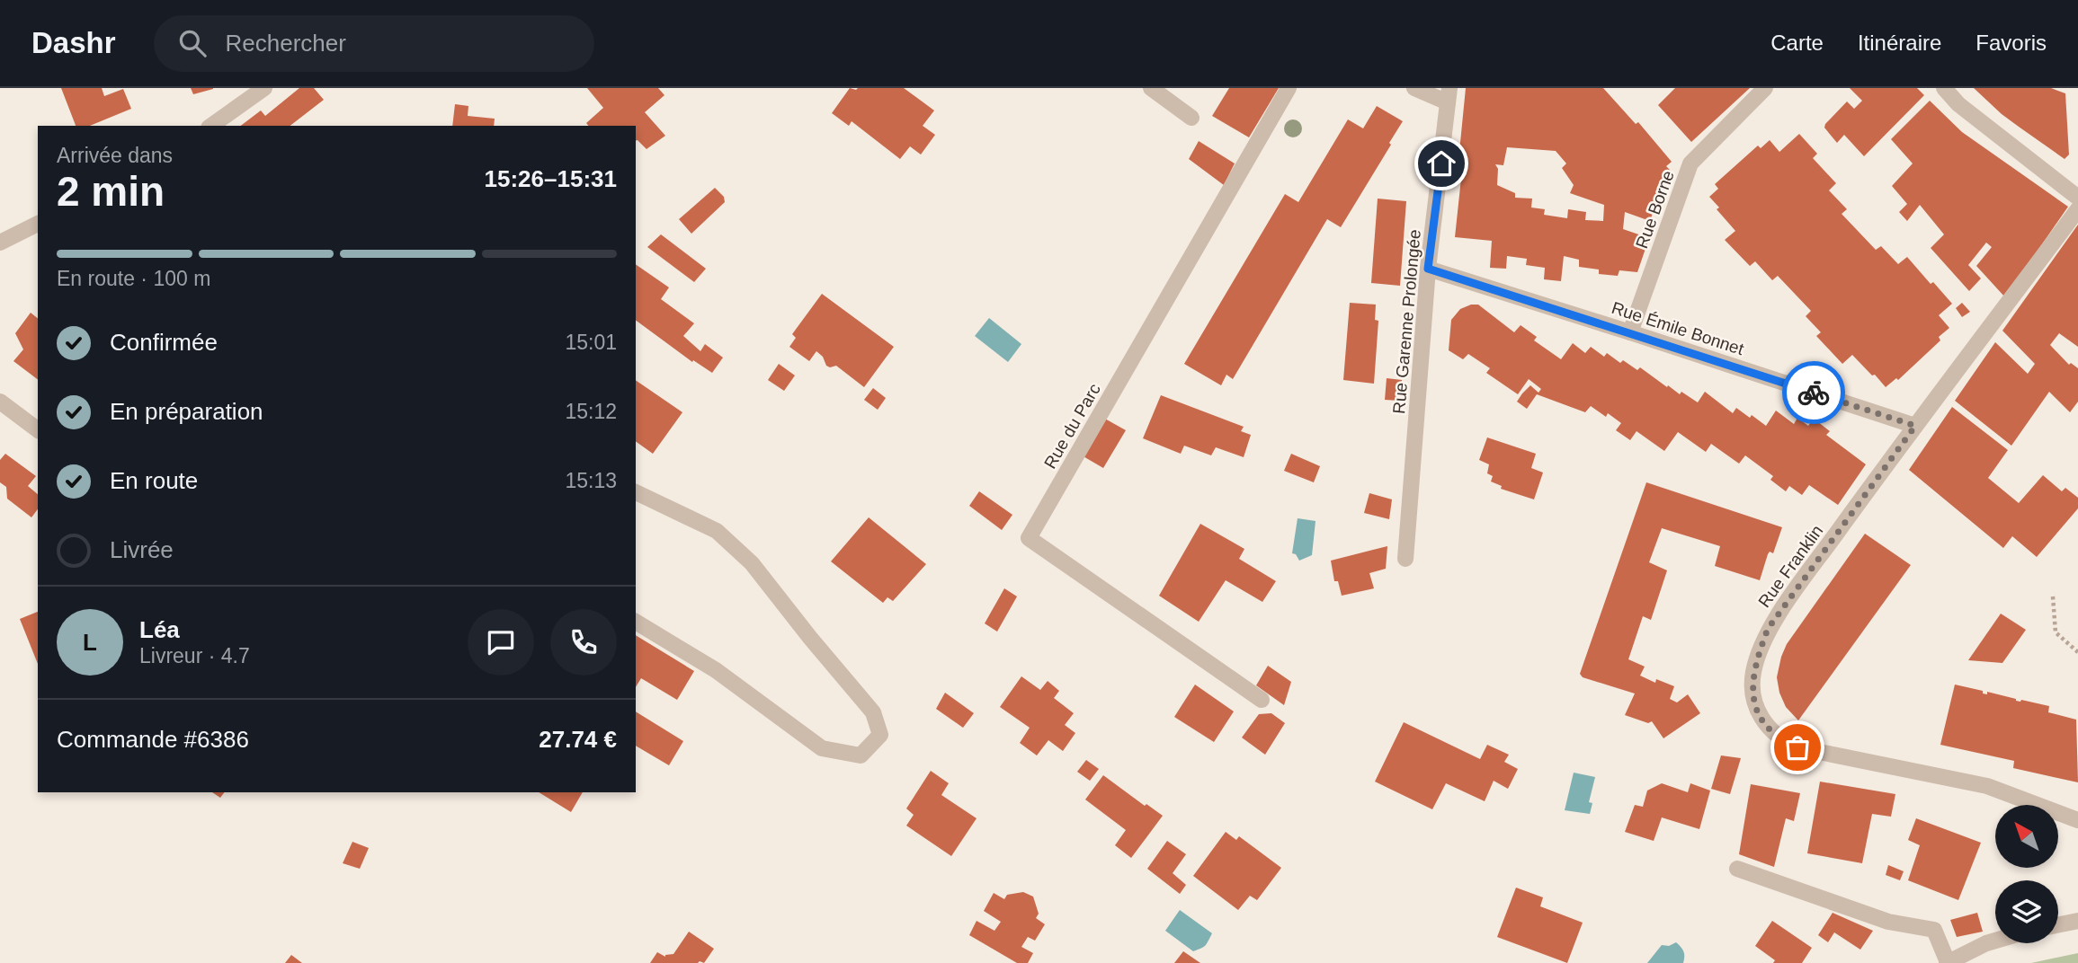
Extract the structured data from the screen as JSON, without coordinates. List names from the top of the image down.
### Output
{
  "streets": {
    "street": [
      "Rue Borne",
      "Rue Garenne Prolongée",
      "Rue Émile Bonnet",
      "Rue du Parc",
      "Rue Franklin"
    ]
  },
  "crossings": [
    ["Rue Borne", "Rue Émile Bonnet"],
    ["Rue Garenne Prolongée", "Rue Émile Bonnet"],
    ["Rue Émile Bonnet", "Rue Franklin"]
  ],
  "north": "top left",
  "page": {
    "header": "Dashr",
    "search": "Rechercher",
    "nav": ["Carte", "Itinéraire", "Favoris"],
    "heading": ["2 min", "Arrivée dans", "15:26–15:31"],
    "panel": [
      "Léa",
      "Livreur · 4.7",
      "Commande #6386",
      "27.74 €"
    ],
    "bar": "En route · 100 m",
    "list": [
      ["Confirmée", "15:01"],
      ["En préparation", "15:12"],
      ["En route", "15:13"],
      "Livrée"
    ],
    "round": "L"
  }
}
